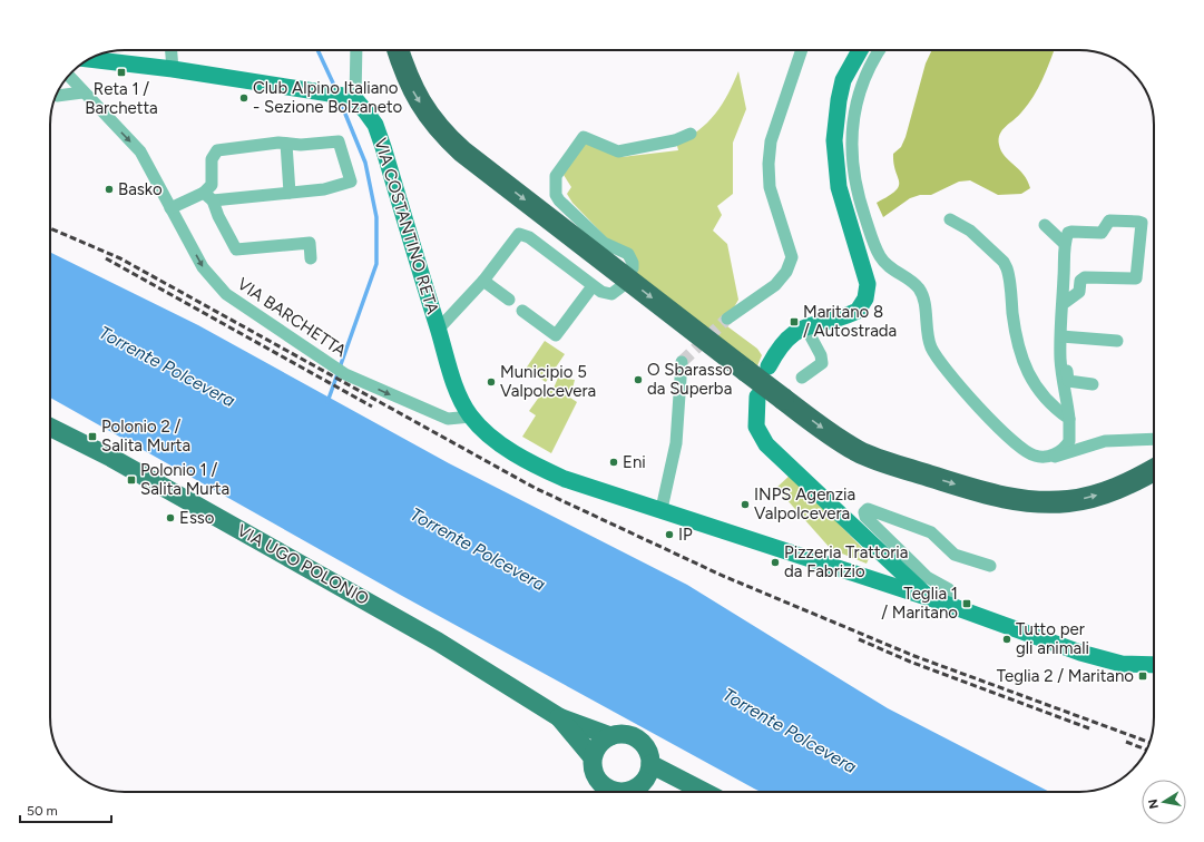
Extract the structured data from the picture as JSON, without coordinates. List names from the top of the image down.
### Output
{
  "streets": {
    "main road": ["VIA COSTANTINO RETA", "VIA UGO POLONIO"],
    "street": ["VIA BARCHETTA"]
  },
  "crossings": [
    ["VIA COSTANTINO RETA", "VIA BARCHETTA"]
  ],
  "one_way": ["VIA BARCHETTA"],
  "water": ["Torrente Polcevera"],
  "places": {
    "transit": [
      "Reta 1 / Barchetta",
      "Maritano 8 / Autostrada",
      "Polonio 2 / Salita Murta",
      "Polonio 1 / Salita Murta",
      "Teglia 1 / Maritano",
      "Teglia 2 / Maritano"
    ],
    "other": [
      "Club Alpino Italiano - Sezione Bolzaneto",
      "Basko",
      "O Sbarasso da Superba",
      "Municipio 5 Valpolcevera",
      "Eni",
      "INPS Agenzia Valpolcevera",
      "Esso",
      "IP",
      "Pizzeria Trattoria da Fabrizio",
      "Tutto per gli animali"
    ]
  },
  "scale_bar": "50 m",
  "north": "left"
}
